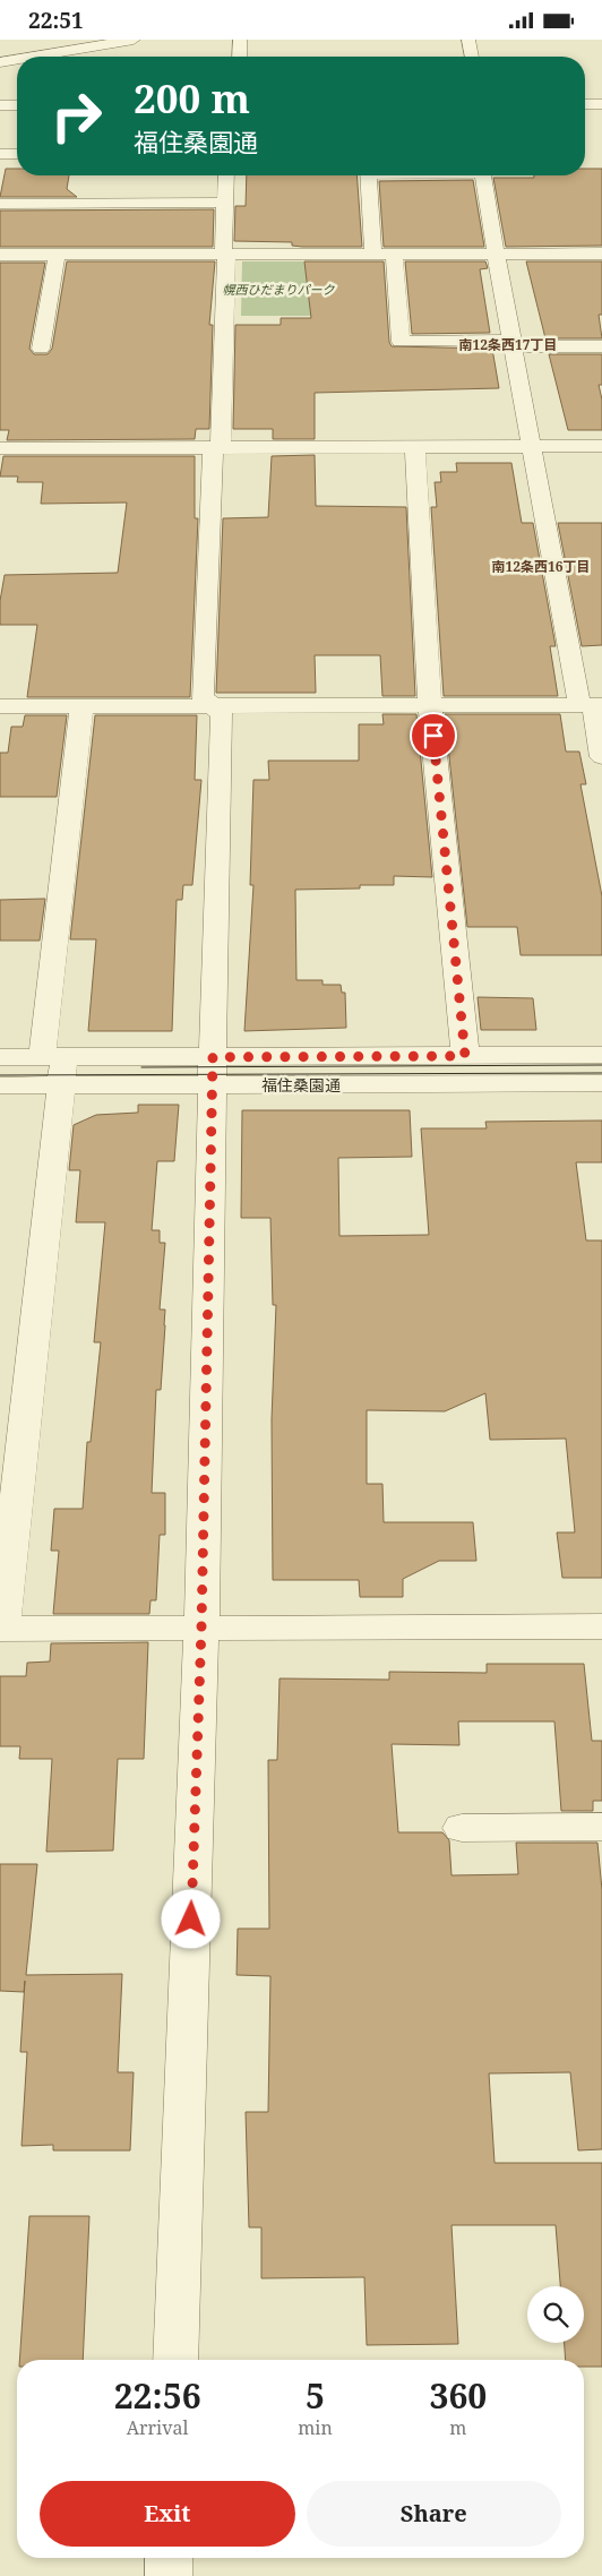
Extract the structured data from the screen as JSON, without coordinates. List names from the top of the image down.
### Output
{
  "streets": {
    "street": ["福住桑園通"]
  },
  "districts": ["南12条西17丁目", "南12条西16丁目"],
  "parks": ["幌西ひだまりパーク"],
  "page": {
    "status": "22:51",
    "turn": ["200 m", "福住桑園通"],
    "eta": [
      "22:56",
      "Arrival",
      "5",
      "min",
      "360",
      "m"
    ],
    "buttons": ["Exit", "Share"]
  }
}
